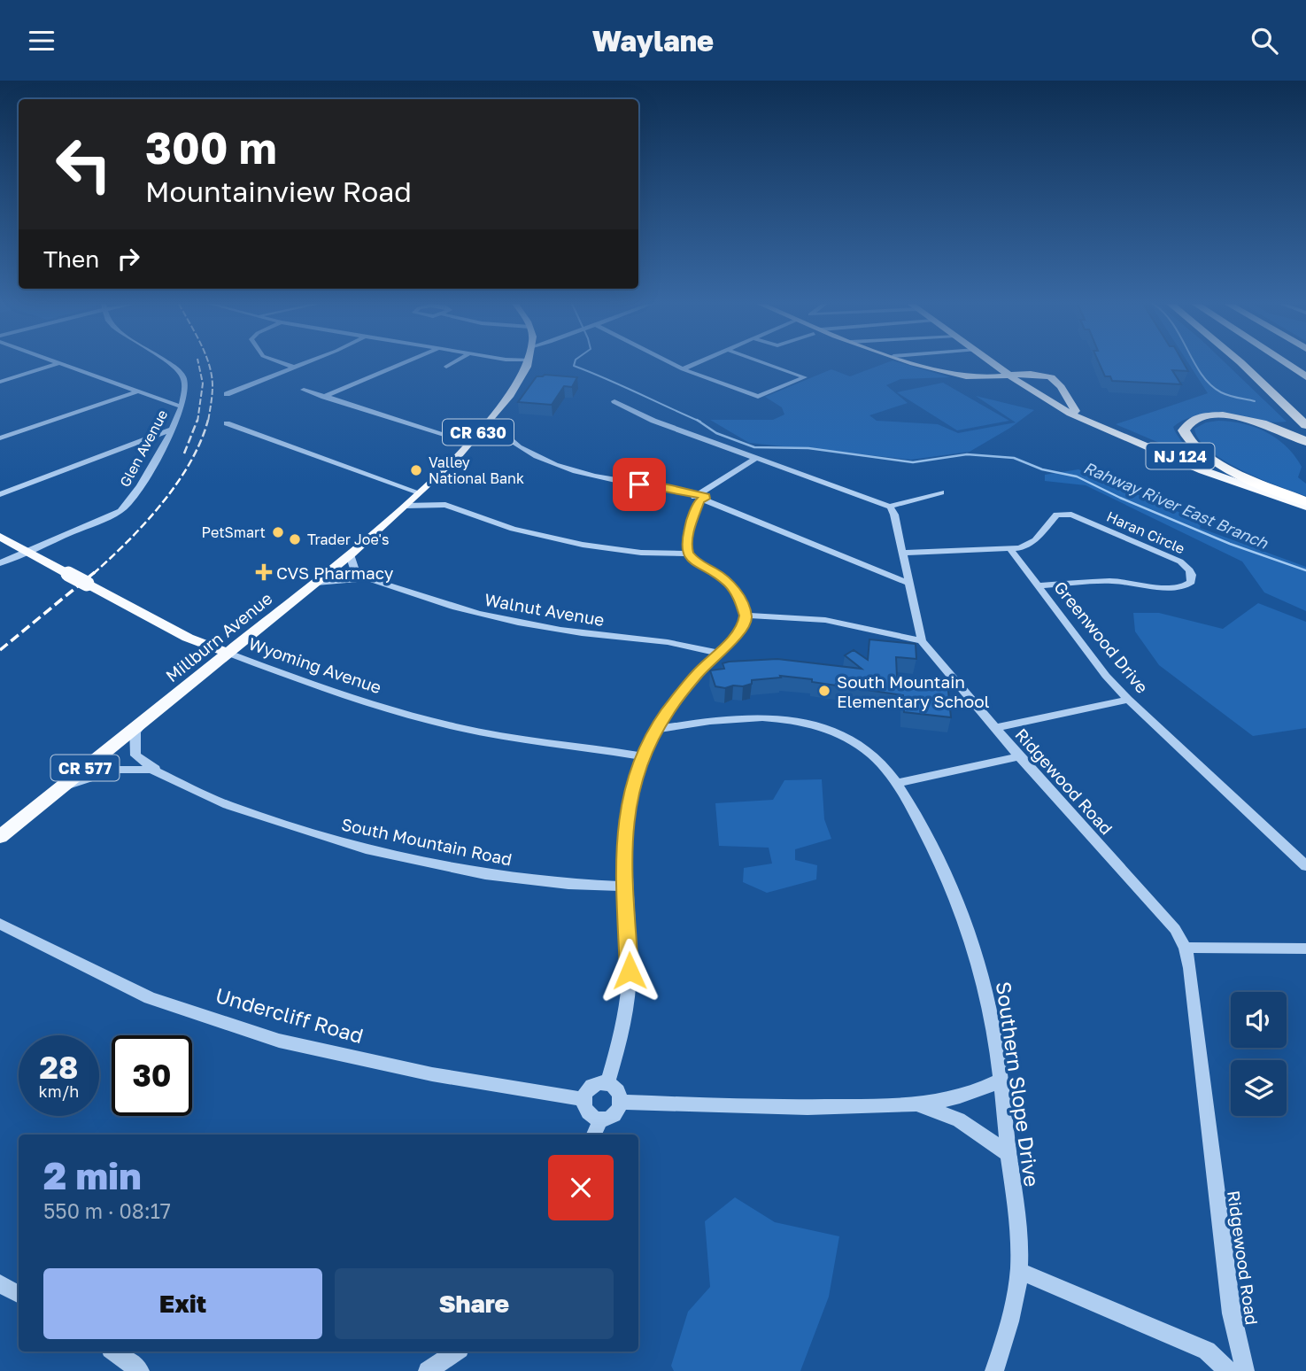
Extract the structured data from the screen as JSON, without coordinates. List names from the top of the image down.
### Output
{
  "streets": {
    "main road": [
      "CR 630",
      "NJ 124",
      "Millburn Avenue",
      "Wyoming Avenue",
      "CR 577"
    ],
    "street": [
      "Glen Avenue",
      "Haran Circle",
      "Walnut Avenue",
      "Greenwood Drive",
      "Ridgewood Road",
      "South Mountain Road",
      "Undercliff Road",
      "Southern Slope Drive"
    ]
  },
  "crossings": [
    ["Glen Avenue", "Wyoming Avenue"],
    ["Haran Circle", "Greenwood Drive"],
    ["Walnut Avenue", "Millburn Avenue"],
    ["Millburn Avenue", "Wyoming Avenue"],
    ["Millburn Avenue", "South Mountain Road"]
  ],
  "water": ["Rahway River East Branch"],
  "places": {
    "other": [
      "Valley National Bank",
      "PetSmart",
      "Trader Joe's",
      "South Mountain Elementary School"
    ],
    "health": ["CVS Pharmacy"]
  },
  "page": {
    "header": "Waylane",
    "turn": ["300 m", "Mountainview Road"],
    "then": "Then",
    "speed": "28 km/h",
    "limit": "30",
    "heading": ["2 min", "550 m · 08:17"],
    "buttons": ["Exit", "Share"]
  }
}
